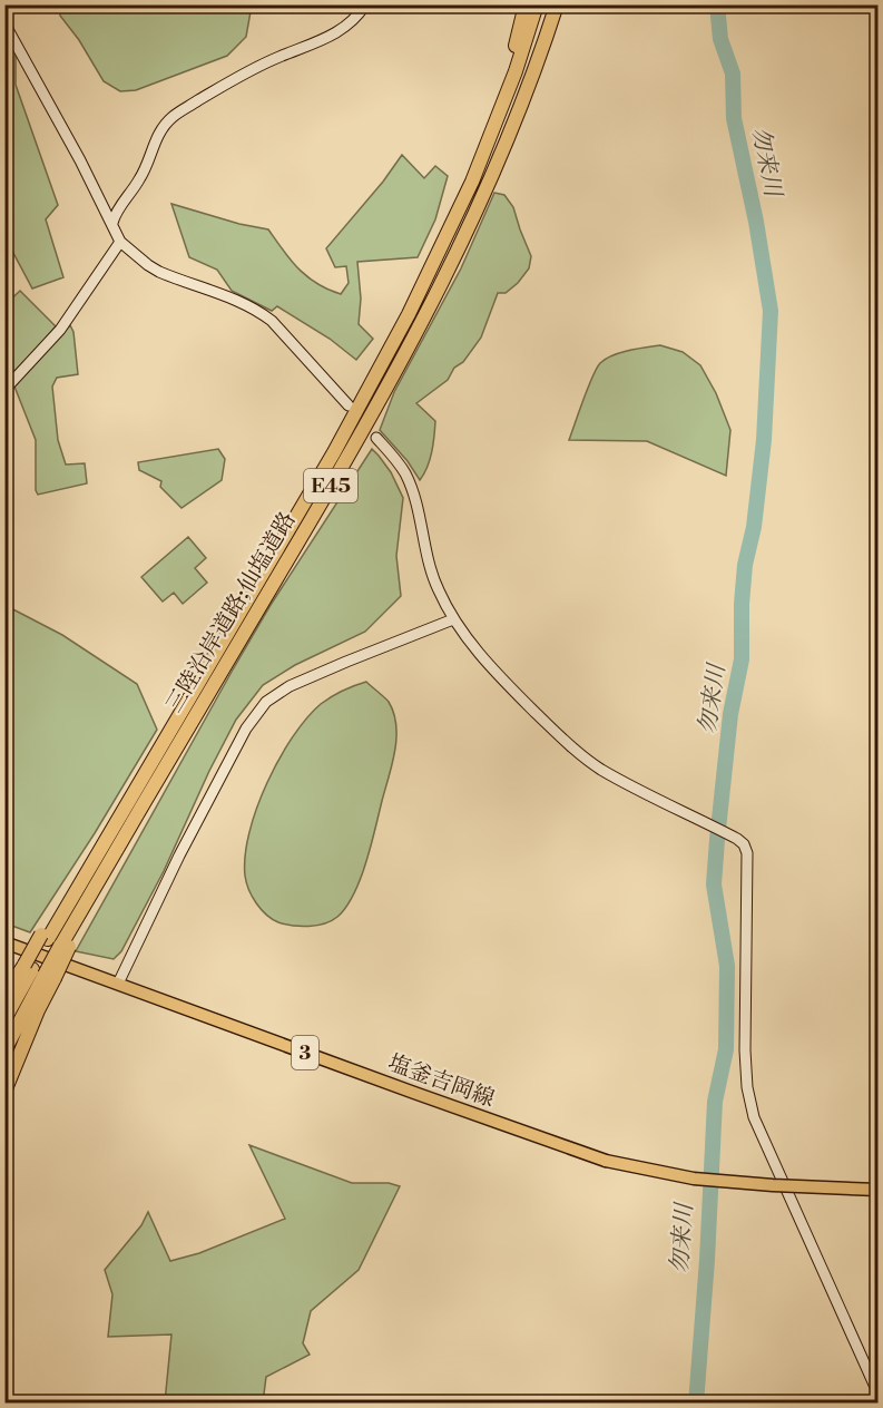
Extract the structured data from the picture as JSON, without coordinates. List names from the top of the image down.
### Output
{
  "streets": {
    "highway": ["E45", "三陸沿岸道路;仙塩道路"],
    "main road": ["3", "塩釜吉岡線"]
  },
  "water": ["勿来川"]
}
